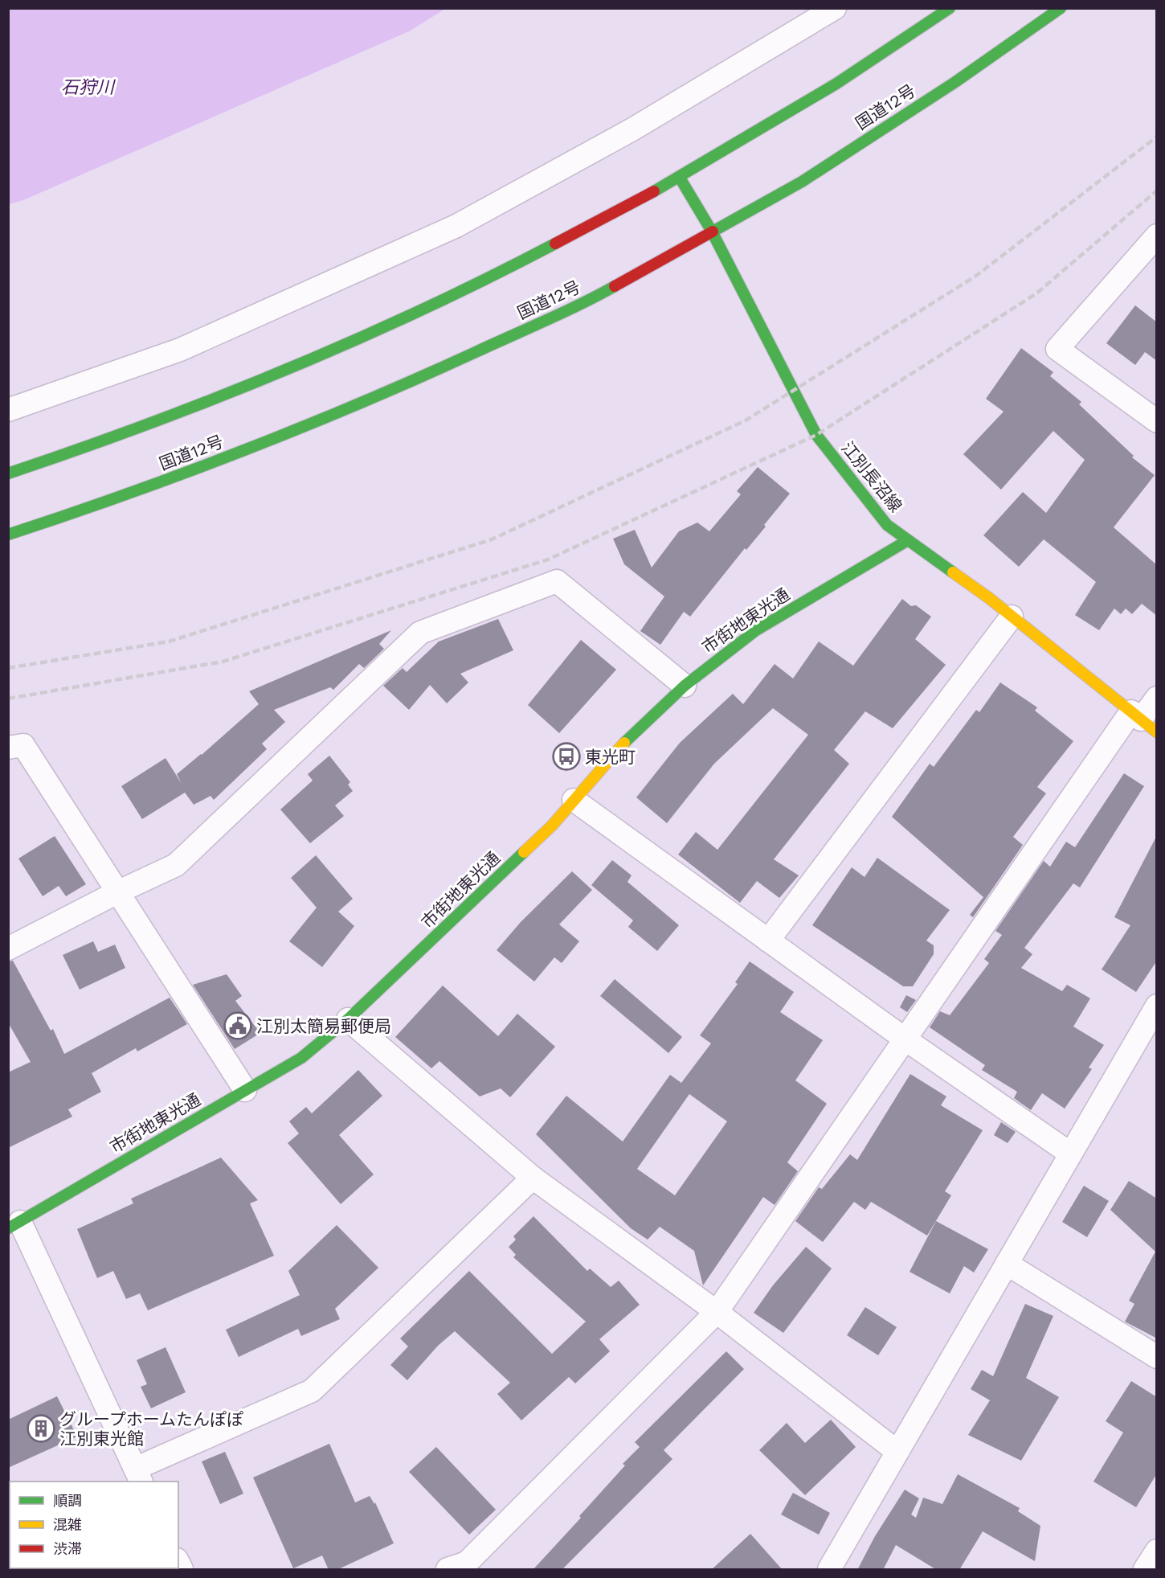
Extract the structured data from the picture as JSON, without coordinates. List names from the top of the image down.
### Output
{
  "streets": {
    "main road": ["国道12号", "江別長沼線", "市街地東光通"]
  },
  "crossings": [
    ["国道12号", "江別長沼線"],
    ["江別長沼線", "市街地東光通"]
  ],
  "water": ["石狩川"],
  "places": {
    "bus stop": ["東光町"],
    "public building": ["江別太簡易郵便局"],
    "building": ["グループホームたんぽぽ 江別東光館"]
  },
  "legend": ["順調", "混雑", "渋滞"]
}
